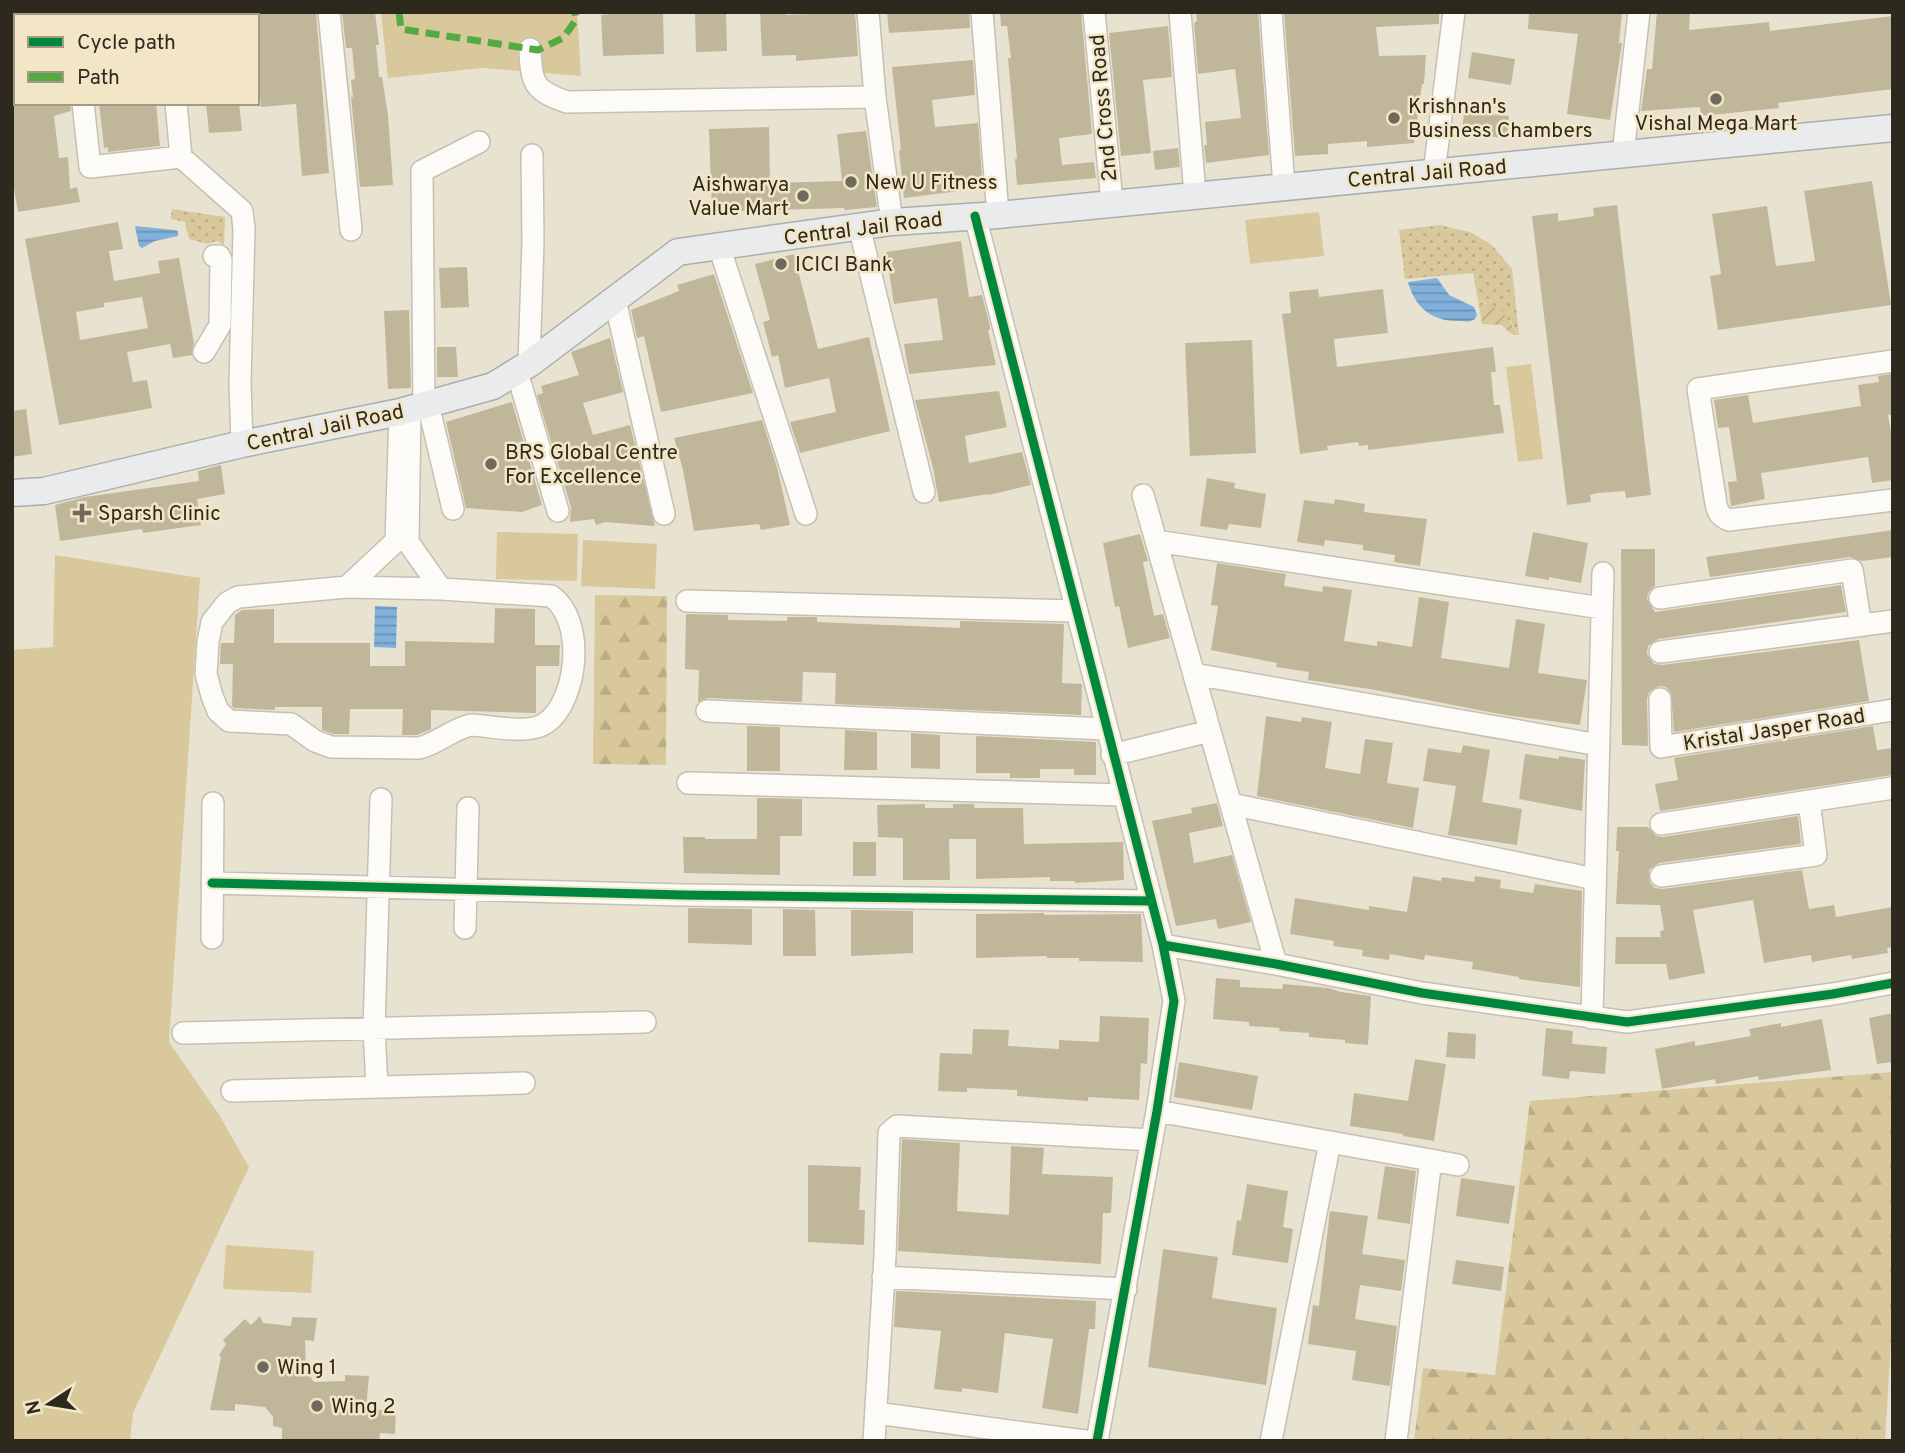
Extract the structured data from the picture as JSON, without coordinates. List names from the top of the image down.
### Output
{
  "streets": {
    "main road": ["Central Jail Road"],
    "street": ["2nd Cross Road", "Kristal Jasper Road"]
  },
  "crossings": [
    ["2nd Cross Road", "Central Jail Road"]
  ],
  "places": {
    "other": [
      "Vishal Mega Mart",
      "Krishnan's Business Chambers",
      "New U Fitness",
      "Aishwarya Value Mart",
      "ICICI Bank",
      "BRS Global Centre For Excellence",
      "Wing 1",
      "Wing 2"
    ],
    "health": ["Sparsh Clinic"]
  },
  "legend": ["Cycle path", "Path"],
  "north": "left"
}
